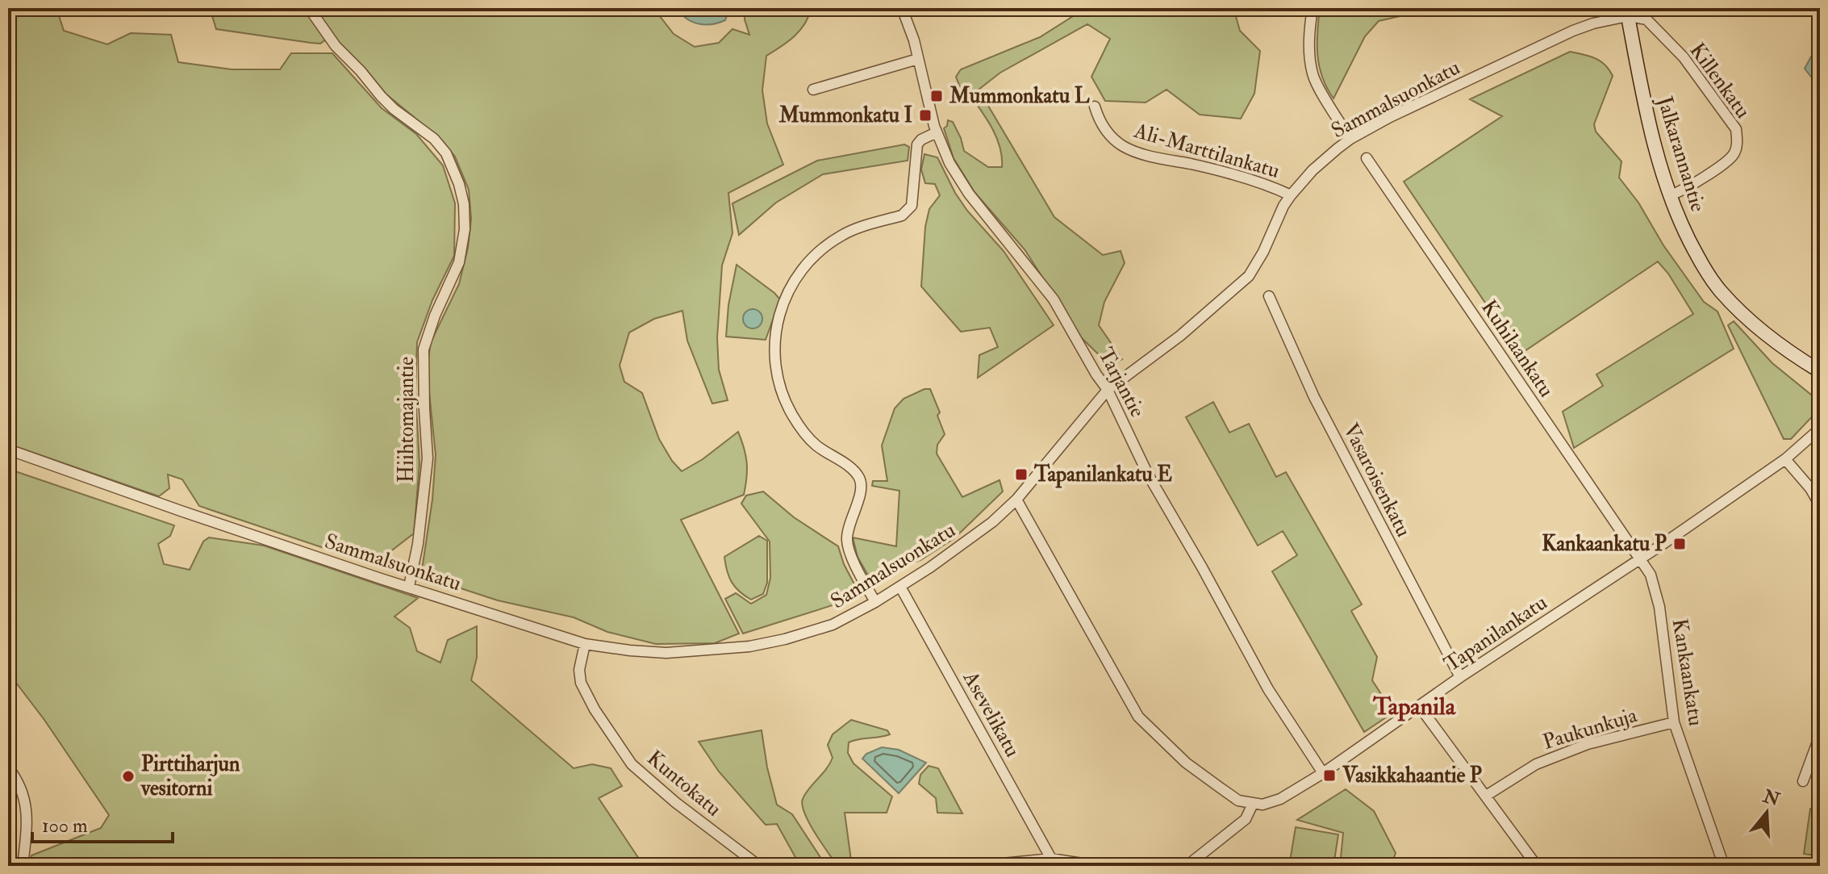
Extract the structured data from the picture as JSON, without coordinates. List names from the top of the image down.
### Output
{
  "streets": {
    "main road": ["Jalkarannantie"],
    "street": [
      "Killenkatu",
      "Sammalsuonkatu",
      "Ali-Marttilankatu",
      "Kuhilaankatu",
      "Tarjantie",
      "Hiihtomajantie",
      "Vasaroisenkatu",
      "Tapanilankatu",
      "Kankaankatu",
      "Asevelikatu",
      "Paukunkuja",
      "Kuntokatu"
    ]
  },
  "crossings": [
    ["Killenkatu", "Sammalsuonkatu"],
    ["Killenkatu", "Jalkarannantie"],
    ["Sammalsuonkatu", "Ali-Marttilankatu"],
    ["Sammalsuonkatu", "Jalkarannantie"],
    ["Sammalsuonkatu", "Tarjantie"],
    ["Sammalsuonkatu", "Hiihtomajantie"],
    ["Sammalsuonkatu", "Asevelikatu"],
    ["Sammalsuonkatu", "Kuntokatu"],
    ["Kuhilaankatu", "Tapanilankatu"],
    ["Kuhilaankatu", "Kankaankatu"],
    ["Tarjantie", "Tapanilankatu"],
    ["Vasaroisenkatu", "Tapanilankatu"],
    ["Tapanilankatu", "Kankaankatu"],
    ["Kankaankatu", "Paukunkuja"]
  ],
  "districts": ["Tapanila"],
  "places": {
    "transit": [
      "Mummonkatu L",
      "Mummonkatu I",
      "Tapanilankatu E",
      "Kankaankatu P",
      "Vasikkahaantie P"
    ],
    "other": ["Pirttiharjun vesitorni"]
  },
  "scale_bar": "100 m",
  "north": "top"
}
